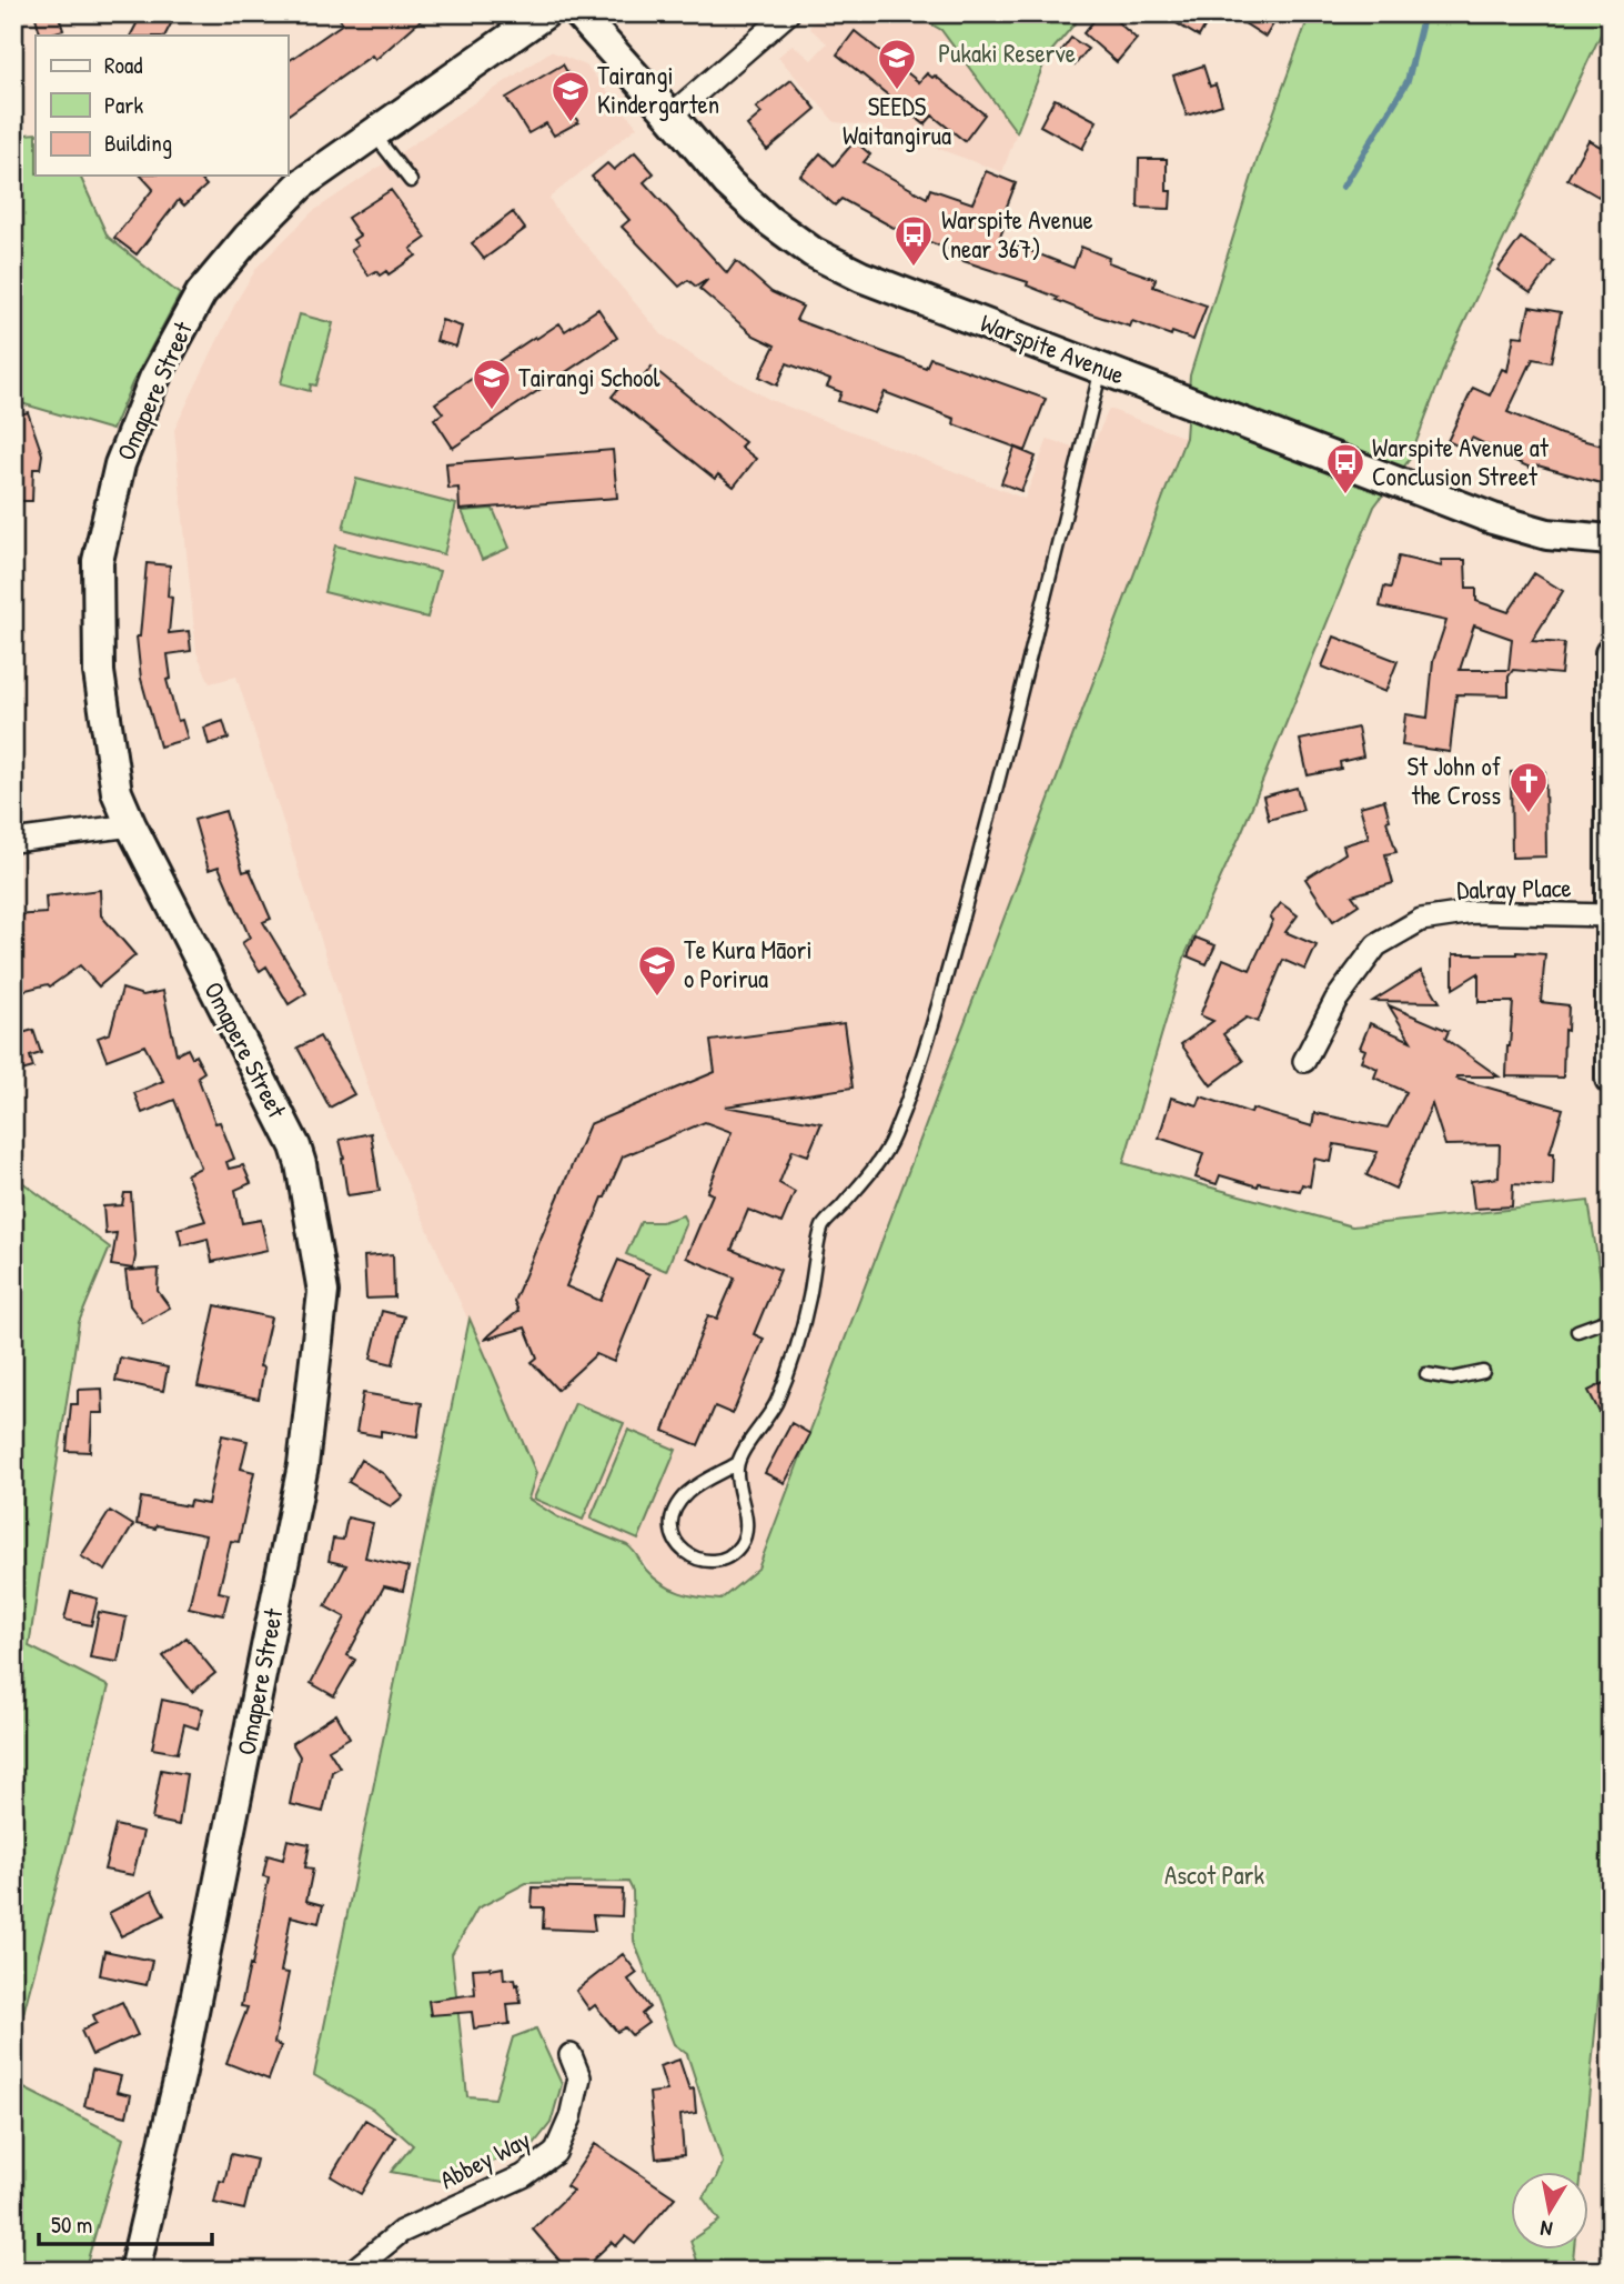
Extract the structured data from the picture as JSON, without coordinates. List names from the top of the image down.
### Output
{
  "streets": {
    "main road": ["Warspite Avenue", "Omapere Street"],
    "street": ["Dalray Place", "Abbey Way"]
  },
  "parks": ["Pukaki Reserve", "Ascot Park"],
  "places": {
    "school or university": [
      "SEEDS Waitangirua",
      "Tairangi Kindergarten",
      "Tairangi School",
      "Te Kura Māori o Porirua"
    ],
    "bus stop": ["Warspite Avenue (near 367)", "Warspite Avenue at Conclusion Street"],
    "church": ["St John of the Cross"]
  },
  "legend": ["Road", "Park", "Building"],
  "scale_bar": "50 m",
  "north": "bottom"
}
